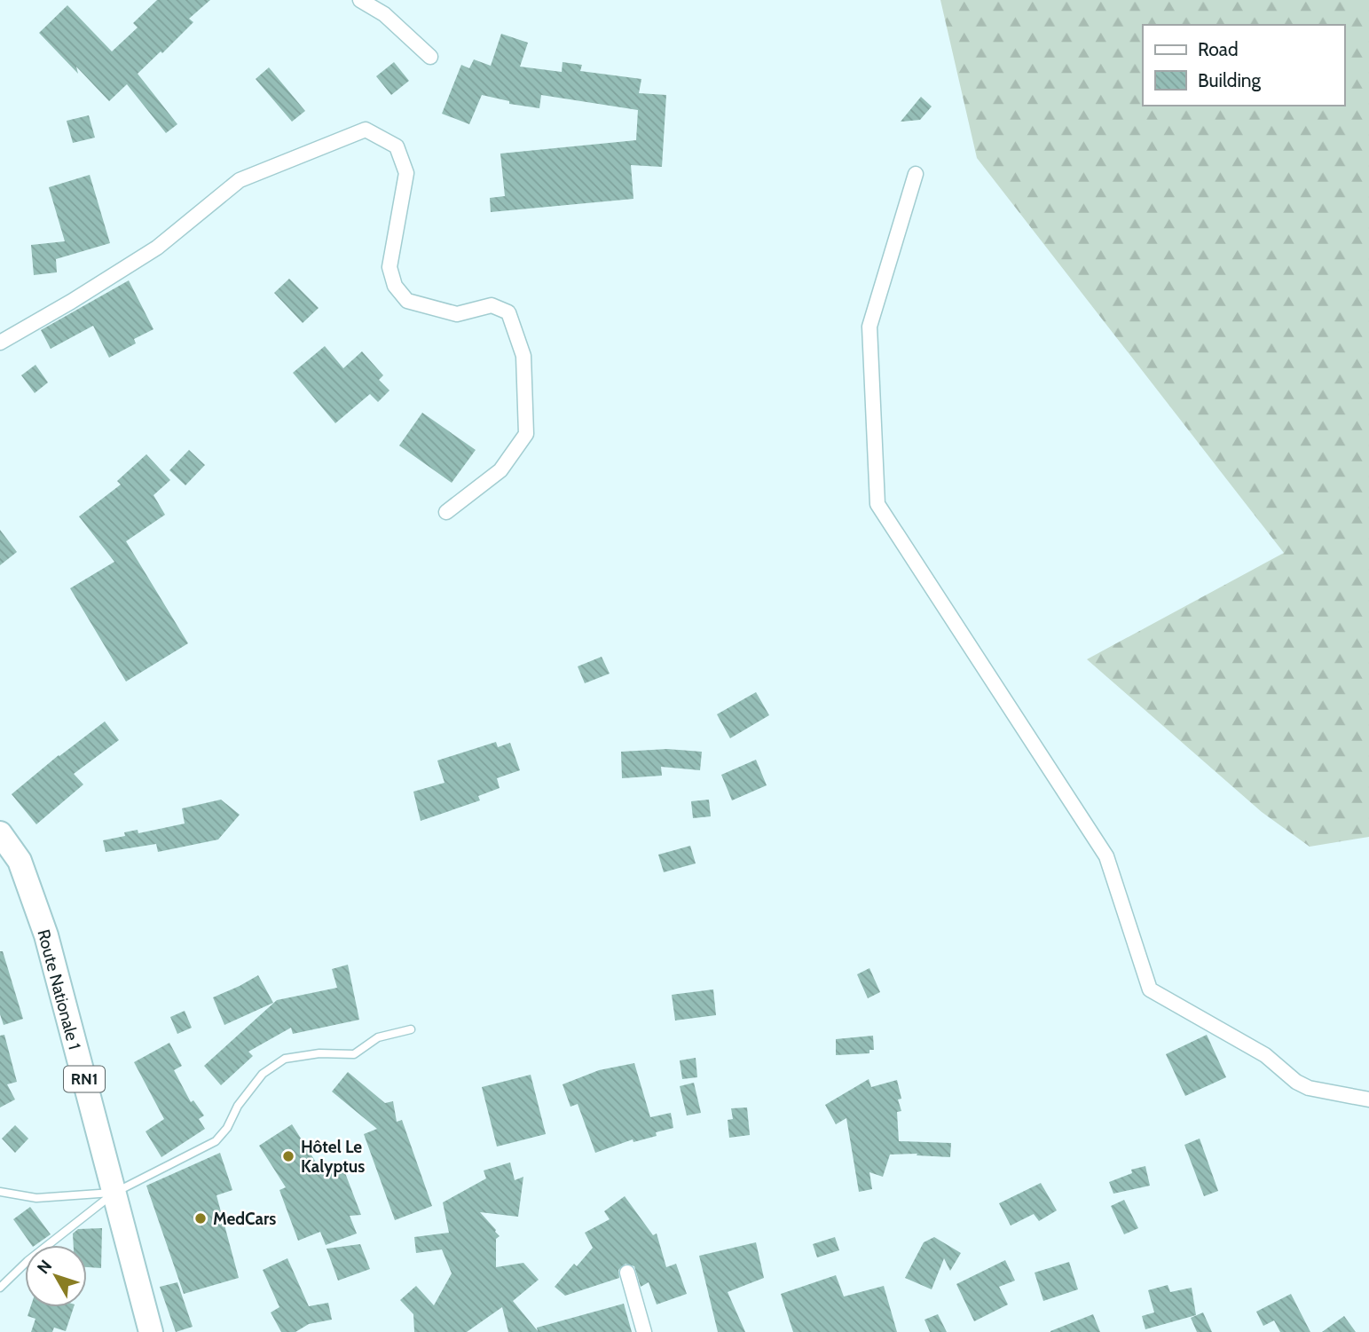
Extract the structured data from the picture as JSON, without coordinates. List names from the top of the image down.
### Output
{
  "streets": {
    "main road": ["Route Nationale 1", "RN1"]
  },
  "places": ["Hôtel Le Kalyptus", "MedCars"],
  "legend": ["Road", "Building"],
  "north": "top left"
}
